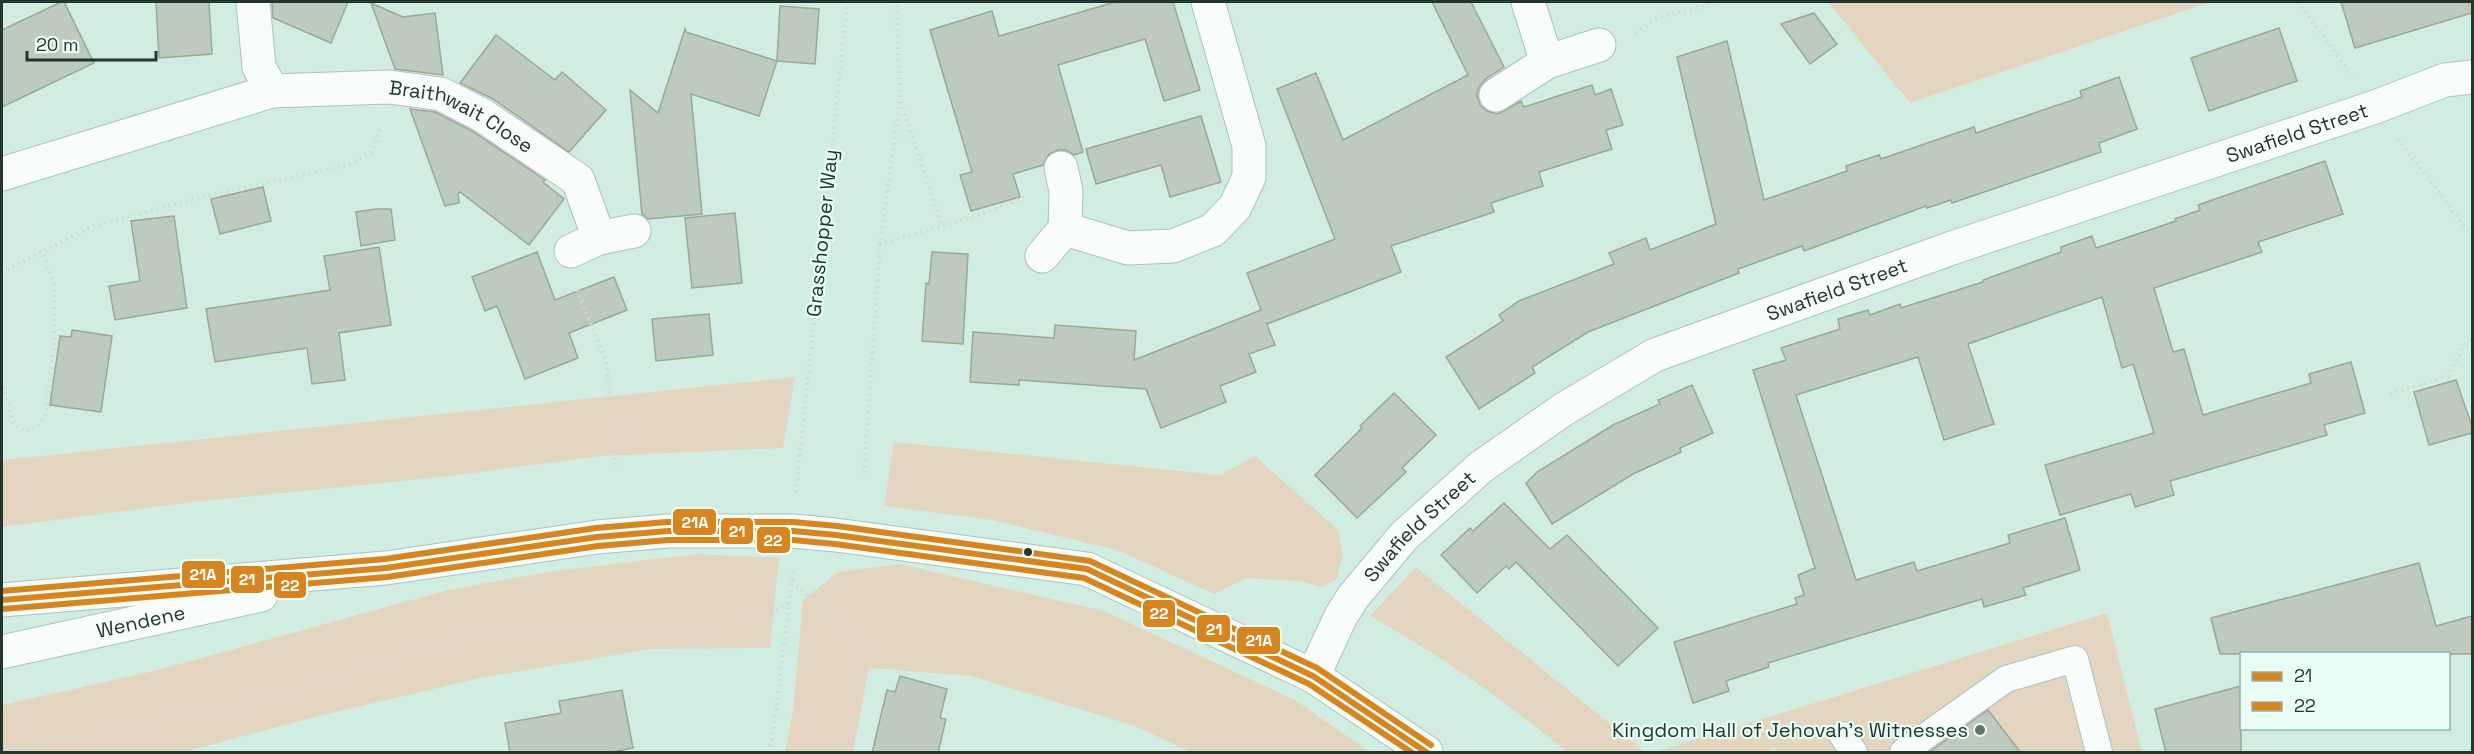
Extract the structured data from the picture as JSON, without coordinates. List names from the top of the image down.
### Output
{
  "streets": {
    "street": ["Braithwait Close", "Swafield Street", "Wendene"],
    "path": ["Grasshopper Way"]
  },
  "crossings": [
    ["Swafield Street", "Wendene"]
  ],
  "places": ["Kingdom Hall of Jehovah's Witnesses"],
  "lines": ["transit line 21A", "transit line 21", "transit line 22"],
  "legend": ["21", "22"],
  "scale_bar": "20 m"
}
